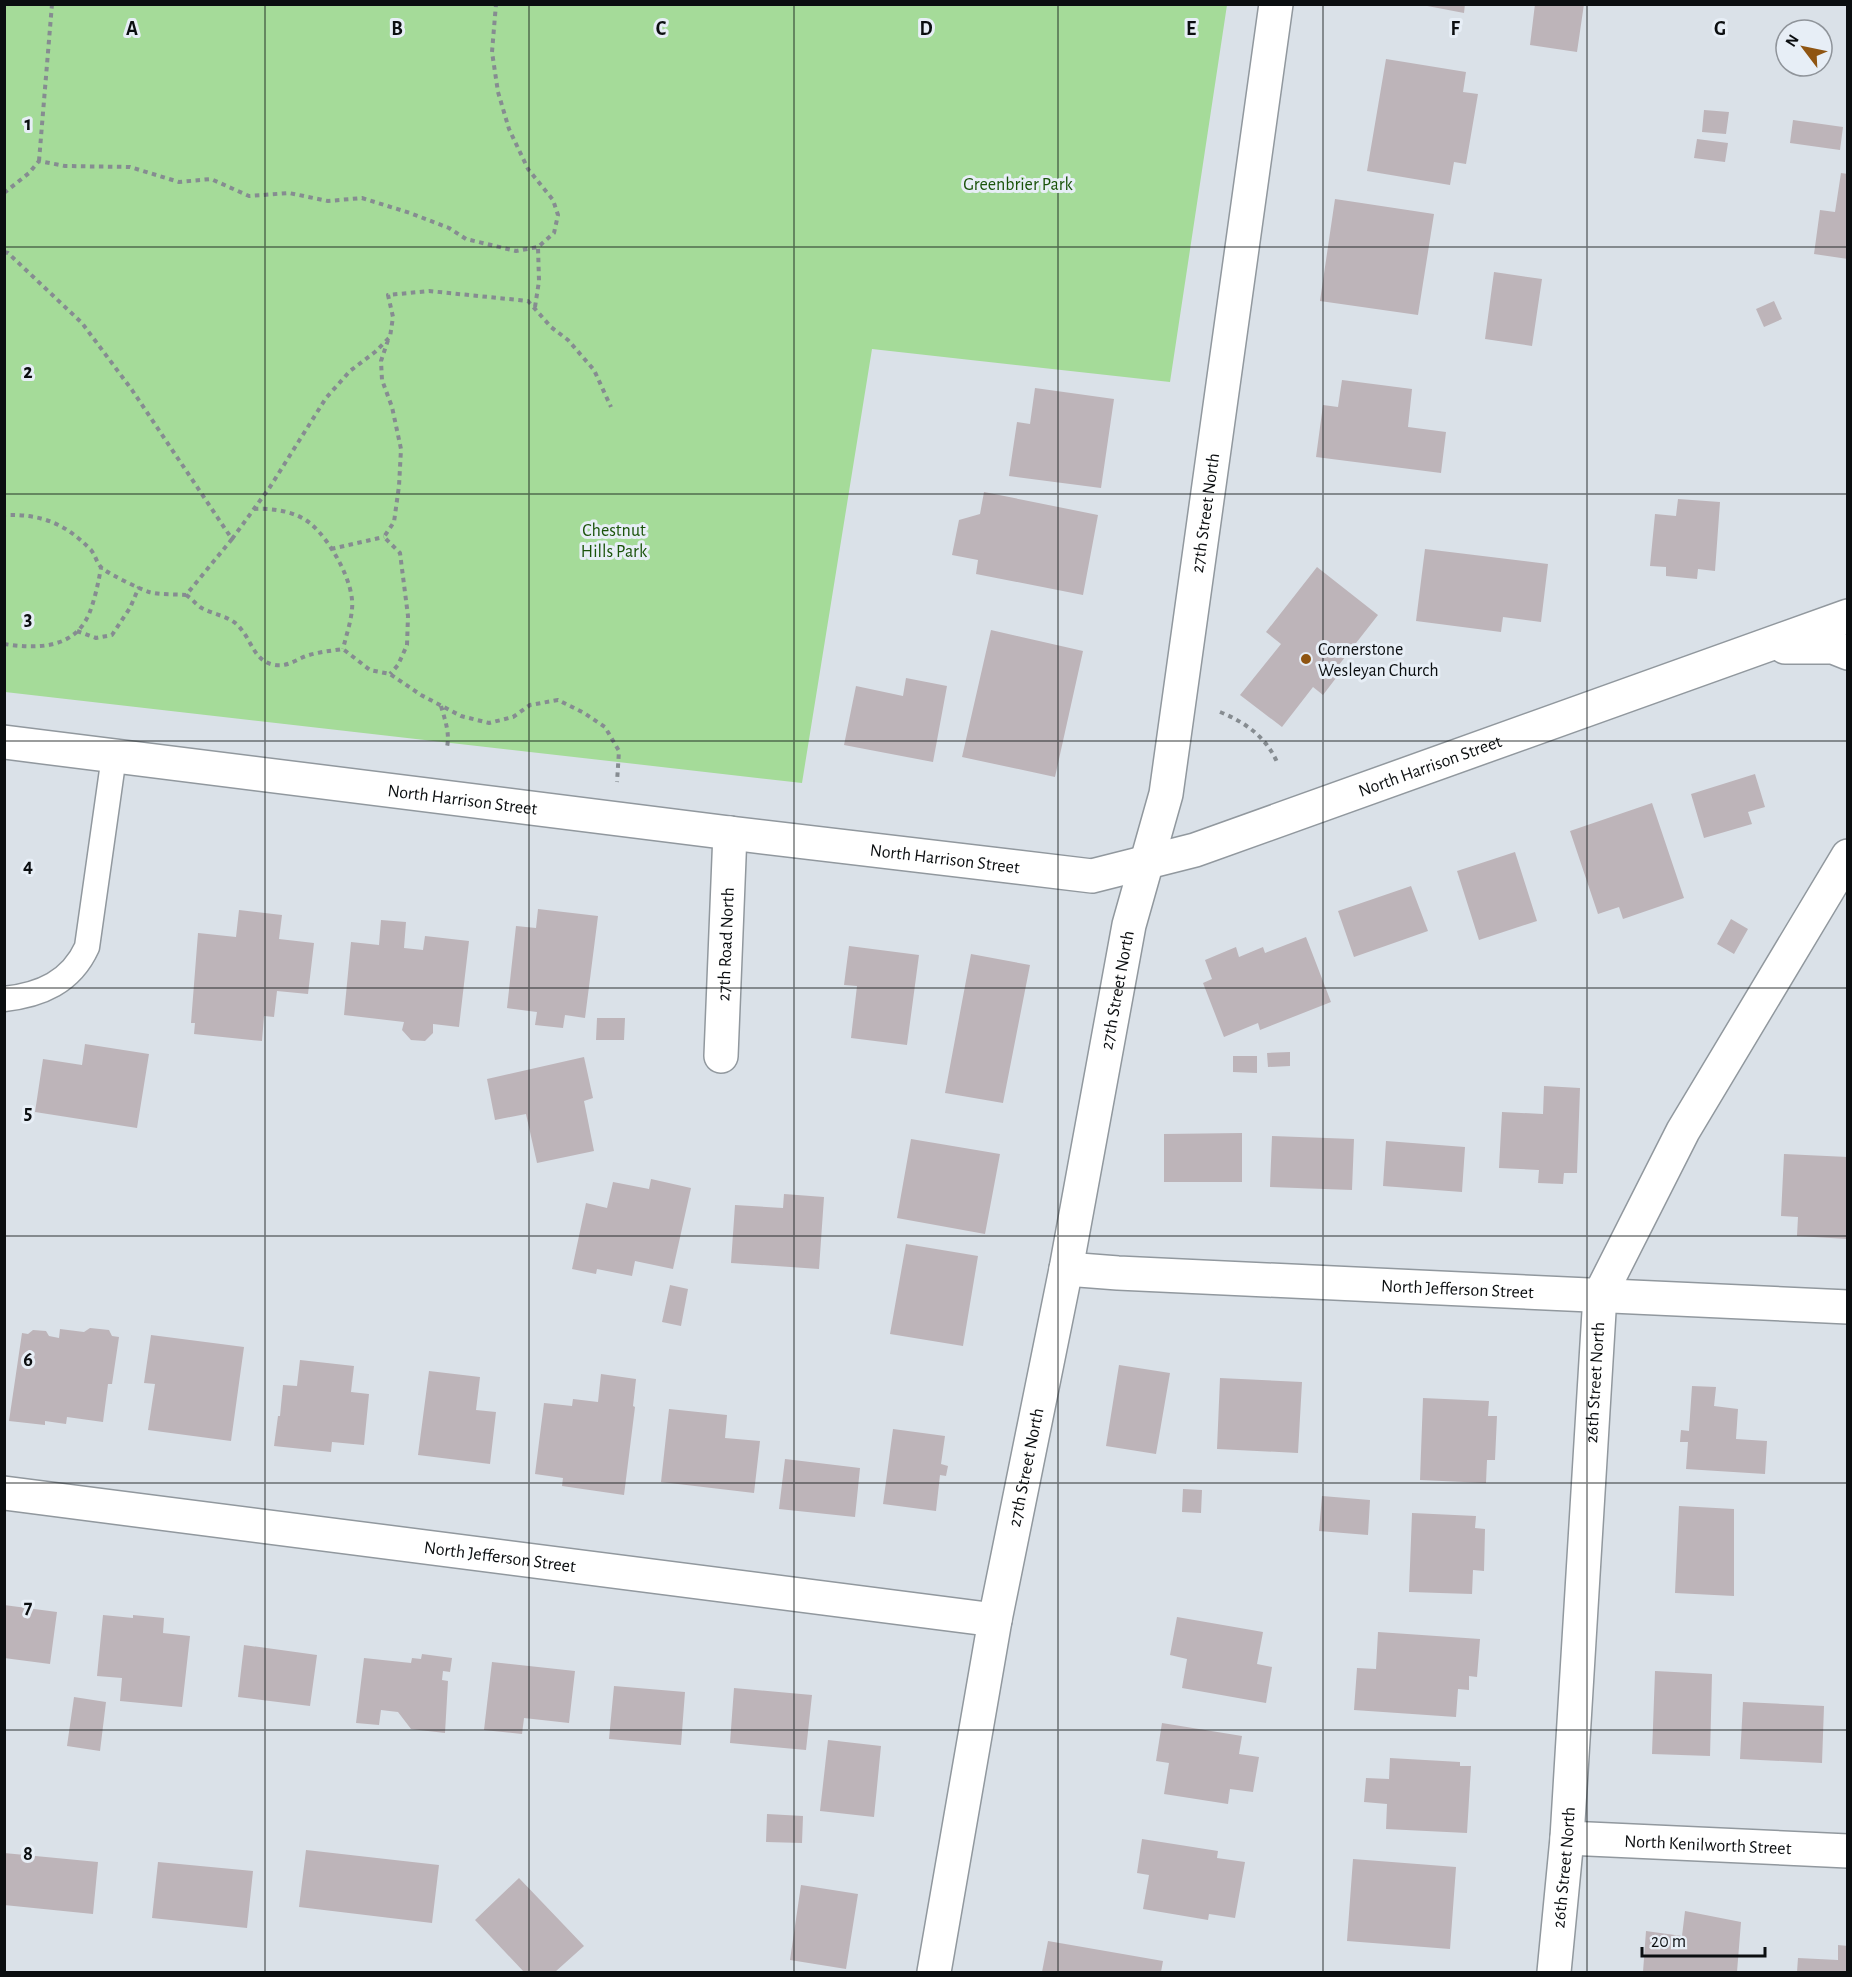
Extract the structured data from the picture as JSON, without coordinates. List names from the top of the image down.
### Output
{
  "streets": {
    "street": [
      "27th Street North",
      "North Harrison Street",
      "27th Road North",
      "North Jefferson Street",
      "26th Street North",
      "North Kenilworth Street"
    ]
  },
  "crossings": [
    ["27th Street North", "North Harrison Street"],
    ["27th Street North", "North Jefferson Street"],
    ["North Harrison Street", "27th Road North"],
    ["North Jefferson Street", "26th Street North"],
    ["26th Street North", "North Kenilworth Street"]
  ],
  "parks": ["Greenbrier Park", "Chestnut Hills Park"],
  "places": ["Cornerstone Wesleyan Church"],
  "scale_bar": "20 m",
  "north": "top left",
  "grid": {
    "columns": [
      "A",
      "B",
      "C",
      "D",
      "E",
      "F",
      "G"
    ],
    "rows": [
      "1",
      "2",
      "3",
      "4",
      "5",
      "6",
      "7",
      "8"
    ]
  }
}
